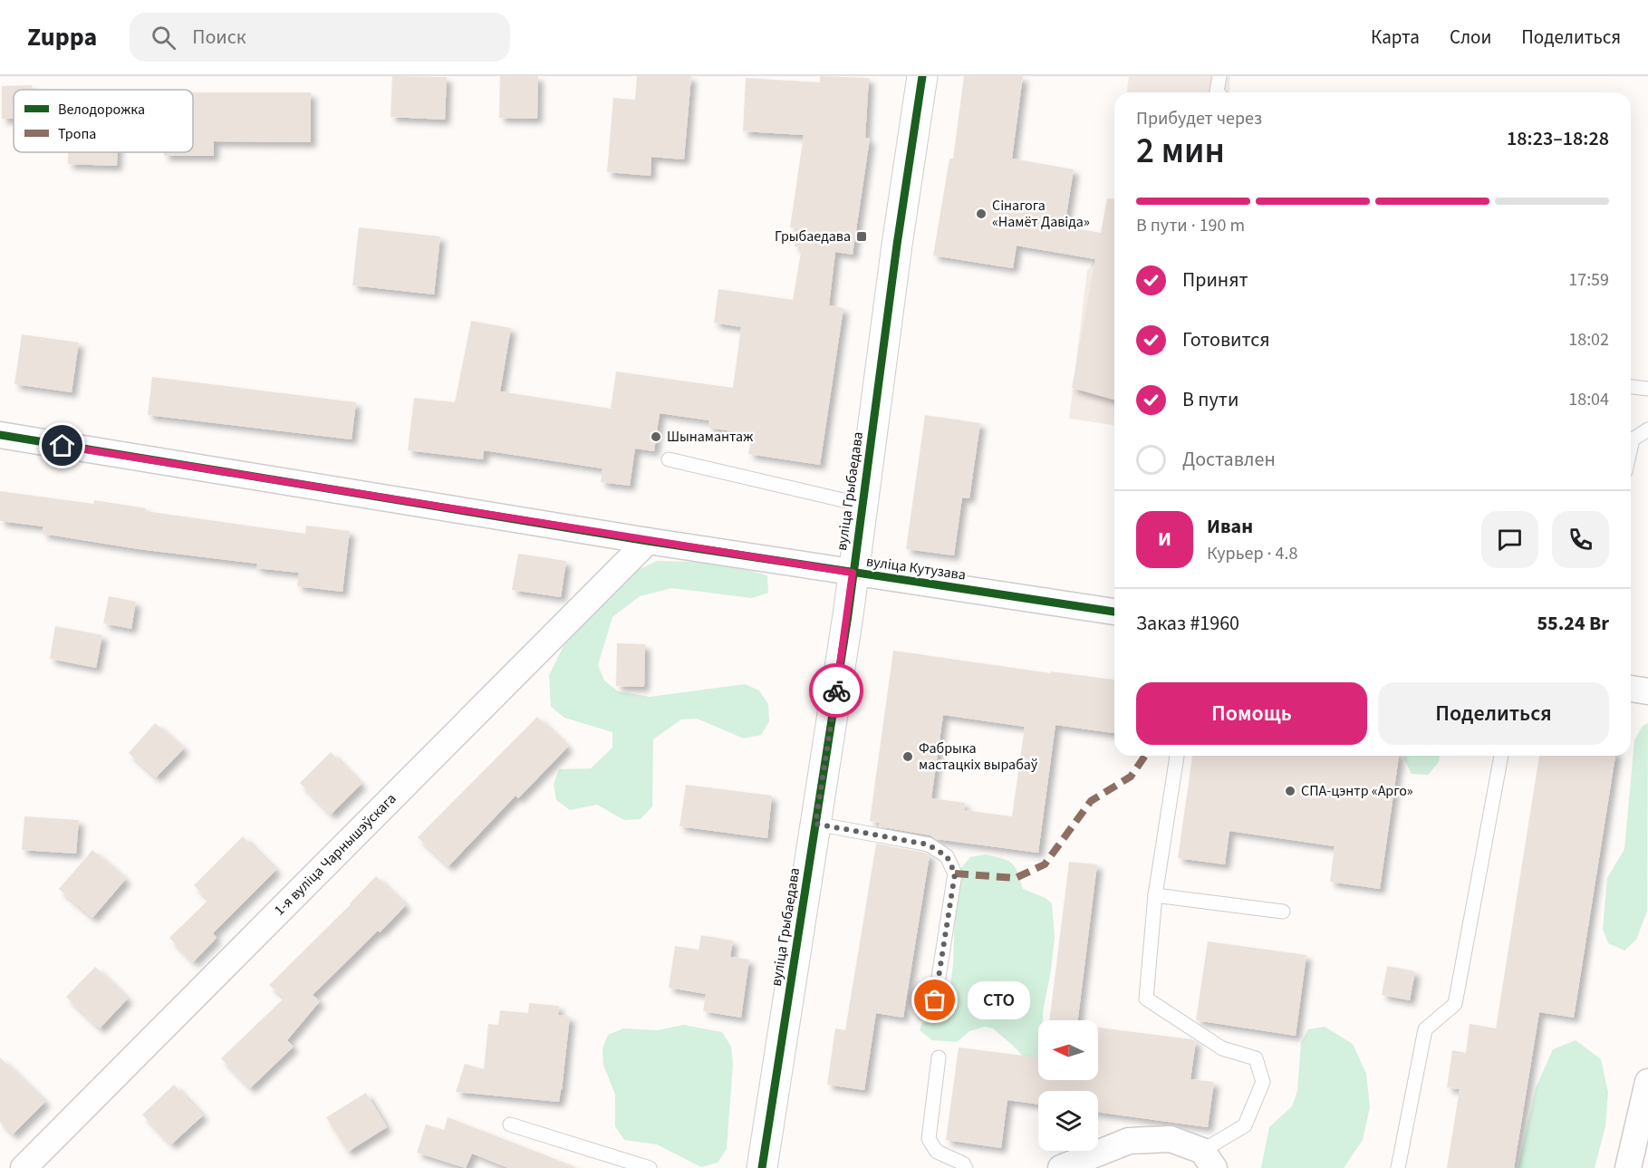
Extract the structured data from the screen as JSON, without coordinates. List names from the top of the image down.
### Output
{
  "streets": {
    "street": ["вуліца Грыбаедава", "вуліца Кутузава", "1-я вуліца Чарнышэўскага"]
  },
  "crossings": [
    ["вуліца Грыбаедава", "вуліца Кутузава"],
    ["вуліца Кутузава", "1-я вуліца Чарнышэўскага"]
  ],
  "places": {
    "other": [
      "Сінагога «Намёт Давіда»",
      "Шынамантаж",
      "Фабрыка мастацкіх вырабаў",
      "СПА-цэнтр «Арго»",
      "СТО"
    ],
    "transit": ["Грыбаедава"]
  },
  "legend": ["Велодорожка", "Тропа"],
  "north": "left",
  "page": {
    "header": "Zuppa",
    "search": "Поиск",
    "nav": ["Карта", "Слои", "Поделиться"],
    "heading": ["2 мин", "Прибудет через", "18:23–18:28"],
    "panel": [
      "Иван",
      "Курьер · 4.8",
      "Заказ #1960",
      "55.24 Br"
    ],
    "bar": "В пути · 190 m",
    "list": [
      ["Принят", "17:59"],
      ["Готовится", "18:02"],
      ["В пути", "18:04"],
      "Доставлен"
    ],
    "round": "И",
    "buttons": ["Помощь", "Поделиться"],
    "bubble": "СТО"
  }
}
